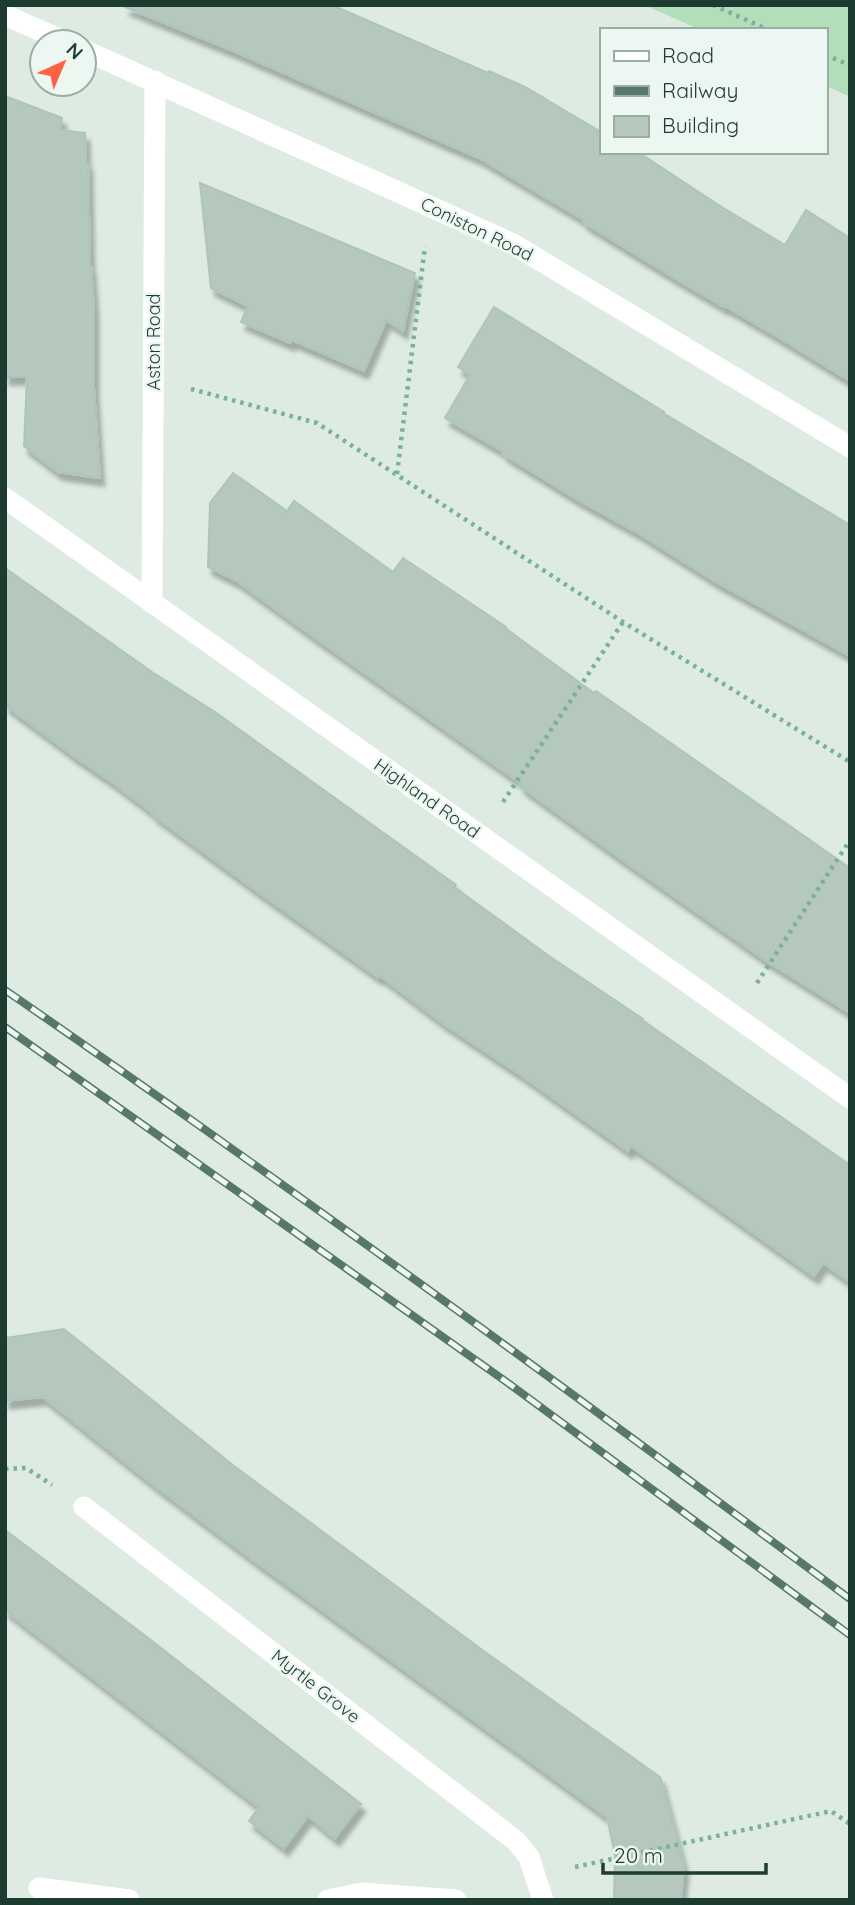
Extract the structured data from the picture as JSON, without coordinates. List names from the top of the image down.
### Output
{
  "streets": {
    "street": [
      "Coniston Road",
      "Aston Road",
      "Highland Road",
      "Myrtle Grove"
    ]
  },
  "crossings": [
    ["Coniston Road", "Aston Road"],
    ["Aston Road", "Highland Road"]
  ],
  "legend": ["Road", "Railway", "Building"],
  "scale_bar": "20 m",
  "north": "top right"
}
